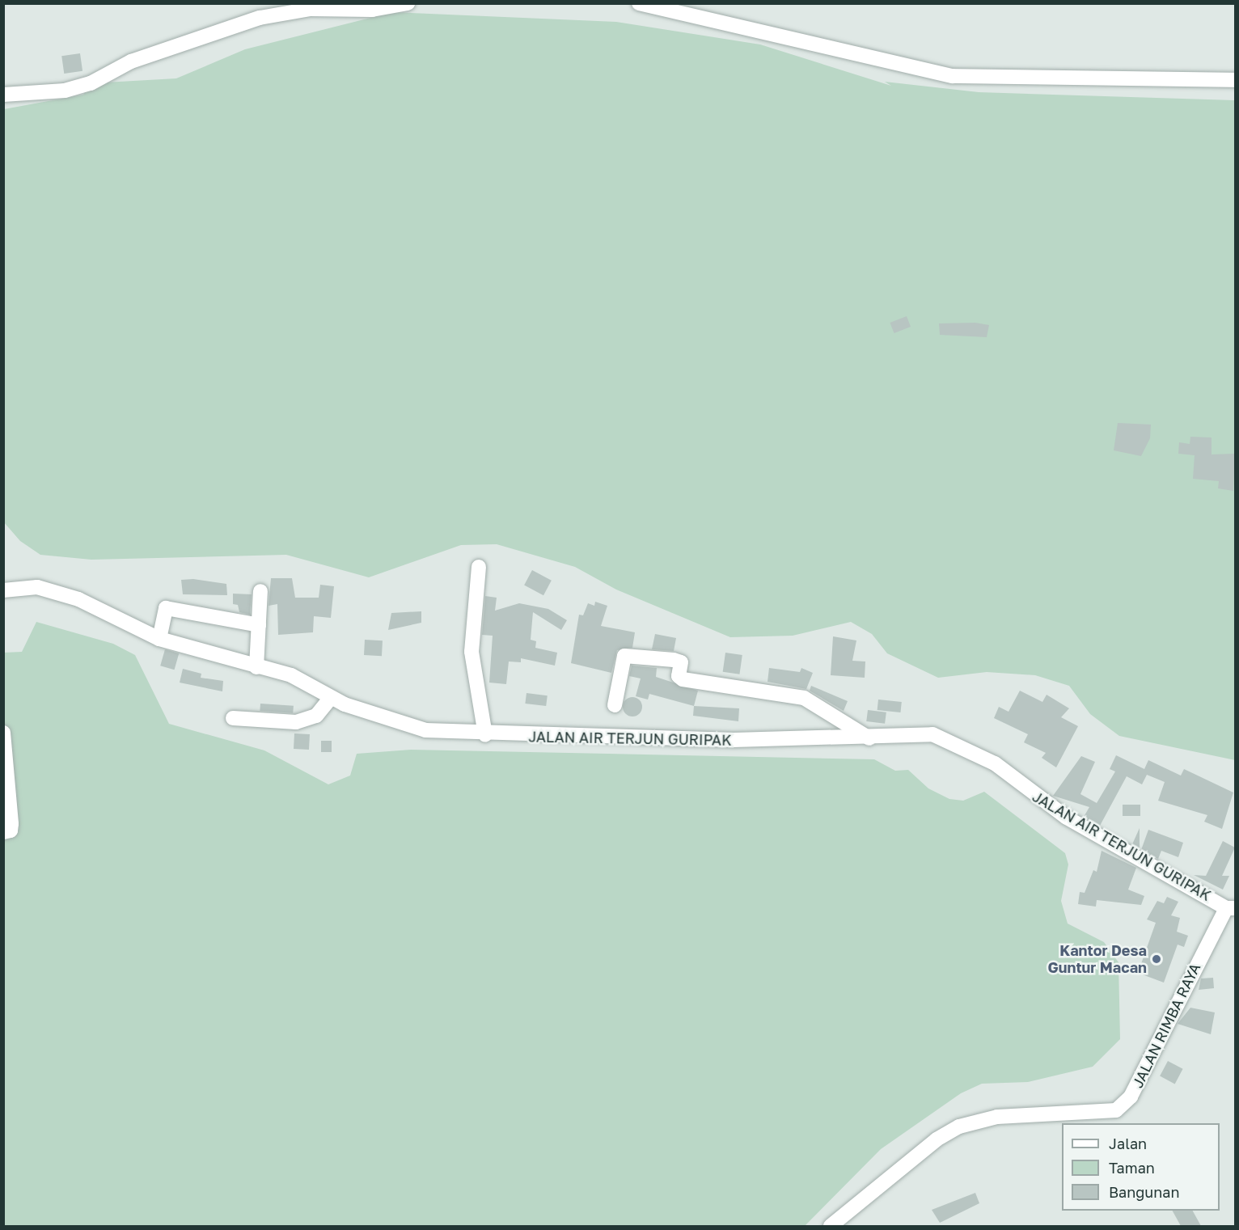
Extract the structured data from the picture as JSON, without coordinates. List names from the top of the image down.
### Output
{
  "streets": {
    "street": ["JALAN AIR TERJUN GURIPAK", "JALAN RIMBA RAYA"]
  },
  "crossings": [
    ["JALAN AIR TERJUN GURIPAK", "JALAN RIMBA RAYA"]
  ],
  "places": ["Kantor Desa Guntur Macan"],
  "legend": ["Jalan", "Taman", "Bangunan"]
}
